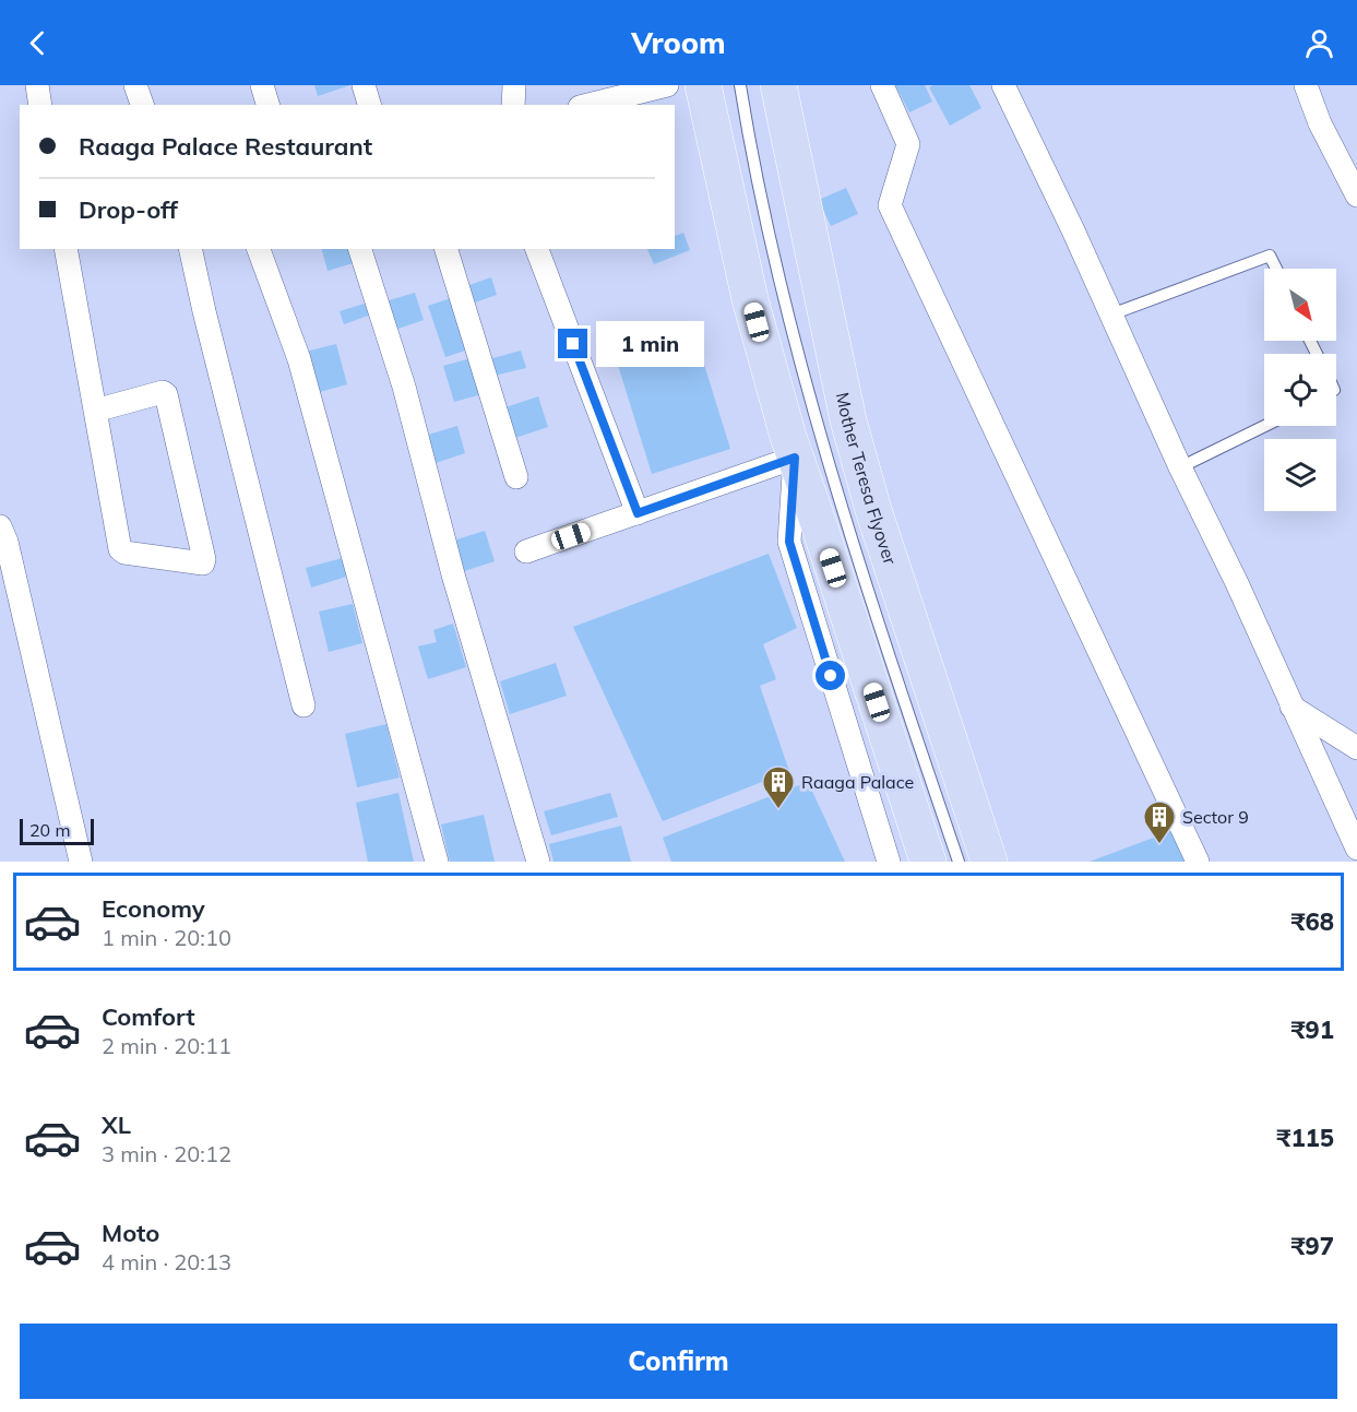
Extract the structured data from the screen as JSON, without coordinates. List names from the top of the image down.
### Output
{
  "streets": {
    "main road": ["Mother Teresa Flyover"]
  },
  "places": {
    "building": ["Raaga Palace", "Sector 9"]
  },
  "scale_bar": "20 m",
  "north": "bottom right",
  "page": {
    "header": "Vroom",
    "banner": ["Raaga Palace Restaurant", "Drop-off"],
    "bubble": "1 min",
    "scale": "20 m",
    "list": [
      {
        "name": "Economy",
        "note": "1 min · 20:10",
        "value": "₹68"
      },
      {
        "name": "Comfort",
        "note": "2 min · 20:11",
        "value": "₹91"
      },
      {
        "name": "XL",
        "note": "3 min · 20:12",
        "value": "₹115"
      },
      {
        "name": "Moto",
        "note": "4 min · 20:13",
        "value": "₹97"
      }
    ],
    "buttons": "Confirm"
  }
}
